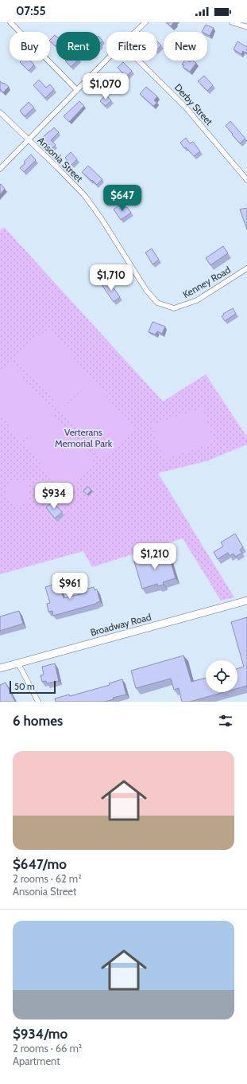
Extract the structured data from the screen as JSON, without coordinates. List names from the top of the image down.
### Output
{
  "streets": {
    "main road": ["Broadway Road"],
    "street": ["Derby Street", "Ansonia Street", "Kenney Road"]
  },
  "crossings": [
    ["Ansonia Street", "Kenney Road"]
  ],
  "parks": ["Verterans Memorial Park"],
  "scale_bar": "50 m",
  "page": {
    "status": "07:55",
    "chip": [
      "Buy",
      "Rent",
      "Filters",
      "New"
    ],
    "price": [
      "$1,070",
      "$647",
      "$1,710",
      "$934",
      "$1,210",
      "$961"
    ],
    "scale": "50 m",
    "heading": "6 homes",
    "list": [
      {
        "name": "$647/mo",
        "note": "2 rooms · 62 m² · Ansonia Street"
      },
      {
        "name": "$934/mo",
        "note": "2 rooms · 66 m² · Apartment"
      }
    ]
  }
}
